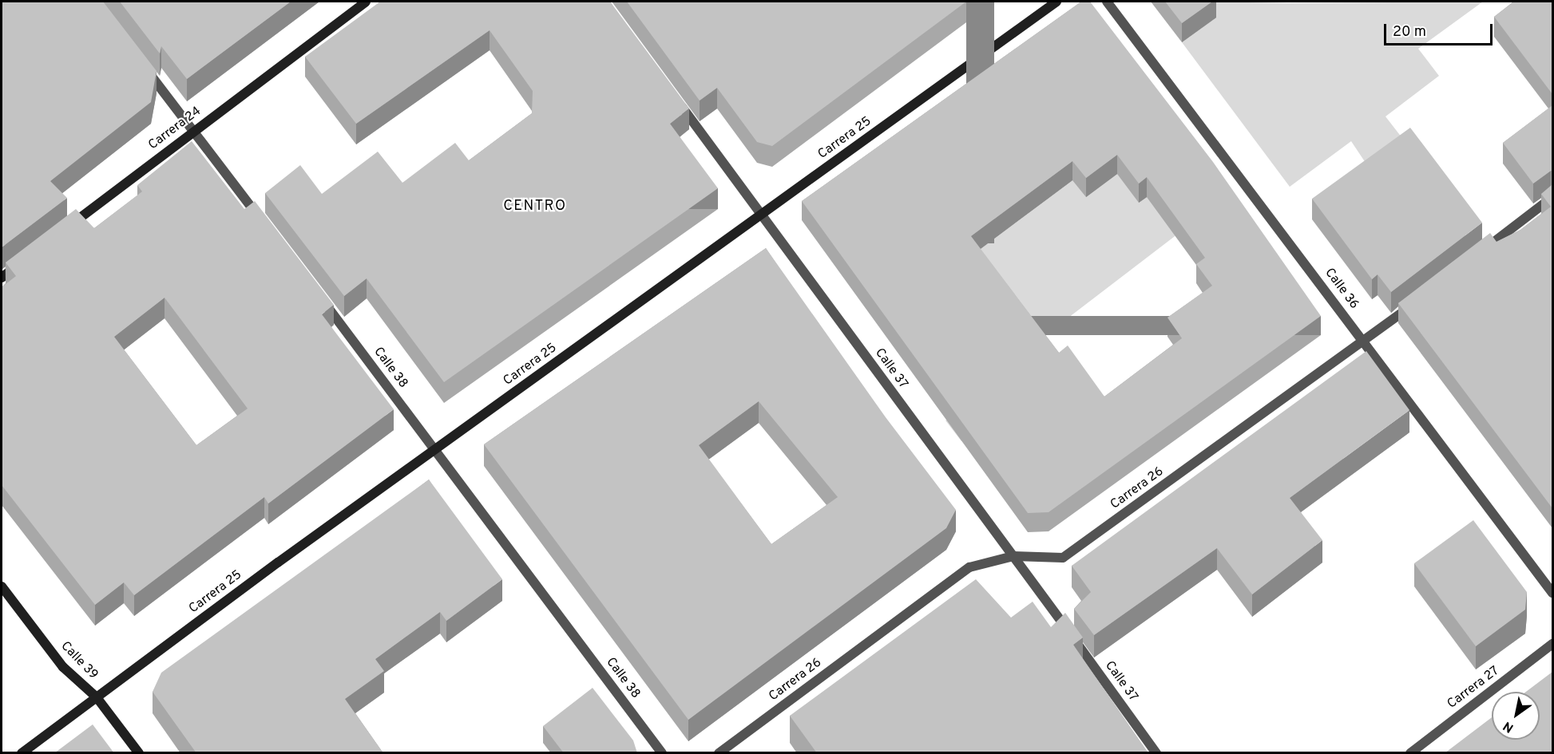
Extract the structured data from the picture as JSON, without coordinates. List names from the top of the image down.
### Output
{
  "streets": {
    "main road": ["Carrera 24", "Carrera 25", "Calle 39"],
    "street": [
      "Calle 36",
      "Calle 38",
      "Calle 37",
      "Carrera 26",
      "Carrera 27"
    ]
  },
  "crossings": [
    ["Carrera 25", "Calle 38"],
    ["Carrera 25", "Calle 37"],
    ["Carrera 25", "Calle 39"],
    ["Calle 36", "Carrera 26"],
    ["Calle 37", "Carrera 26"]
  ],
  "districts": ["CENTRO"],
  "scale_bar": "20 m",
  "north": "bottom left"
}
